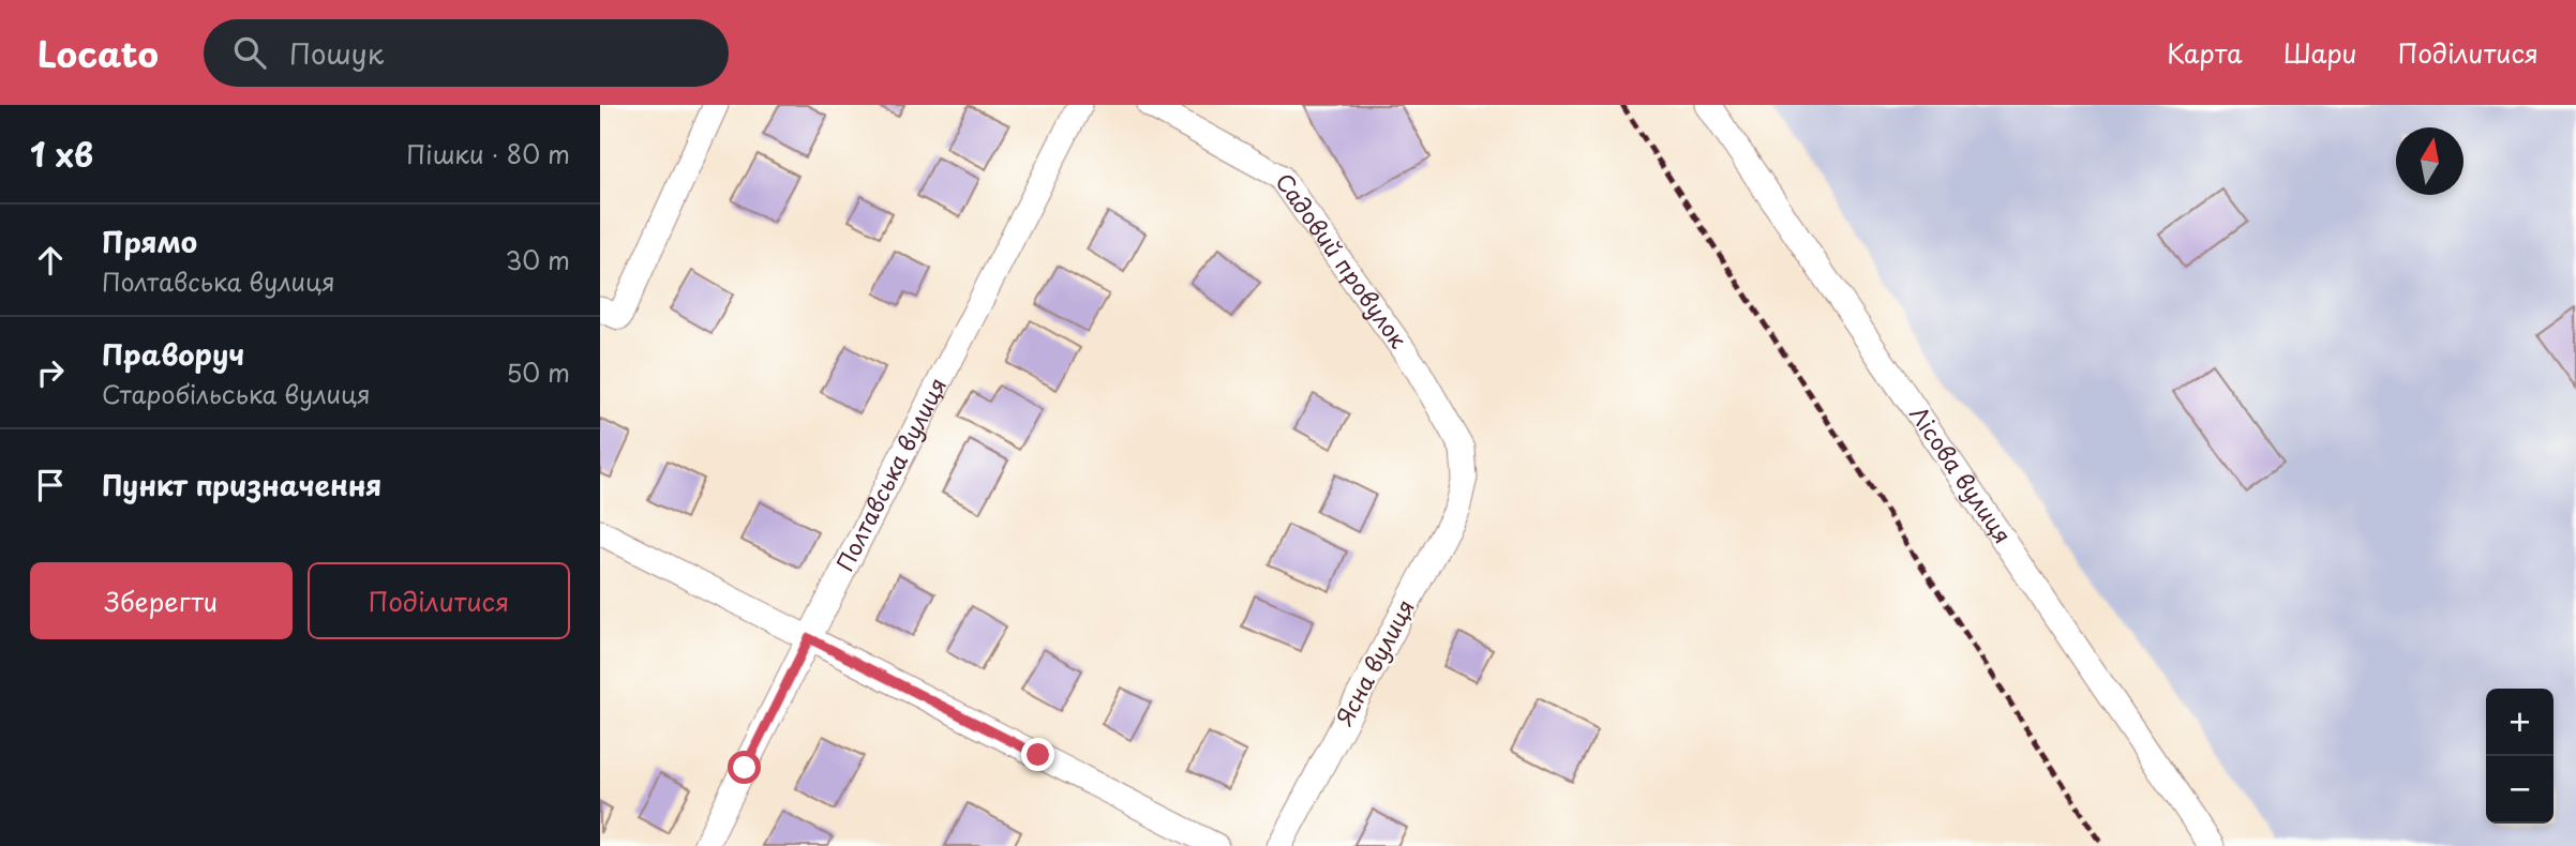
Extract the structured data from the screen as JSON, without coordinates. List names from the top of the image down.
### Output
{
  "streets": {
    "street": [
      "Садовий провулок",
      "Полтавська вулиця",
      "Лісова вулиця",
      "Ясна вулиця"
    ]
  },
  "crossings": [
    ["Садовий провулок", "Ясна вулиця"]
  ],
  "north": "top",
  "page": {
    "header": "Locato",
    "search": "Пошук",
    "nav": ["Карта", "Шари", "Поділитися"],
    "heading": ["1 хв", "Пішки · 80 m"],
    "list": [
      ["Прямо", "Полтавська вулиця", "30 m"],
      ["Праворуч", "Старобільська вулиця", "50 m"],
      "Пункт призначення"
    ],
    "buttons": ["Зберегти", "Поділитися"],
    "map_buttons": ["+", "−"]
  }
}
